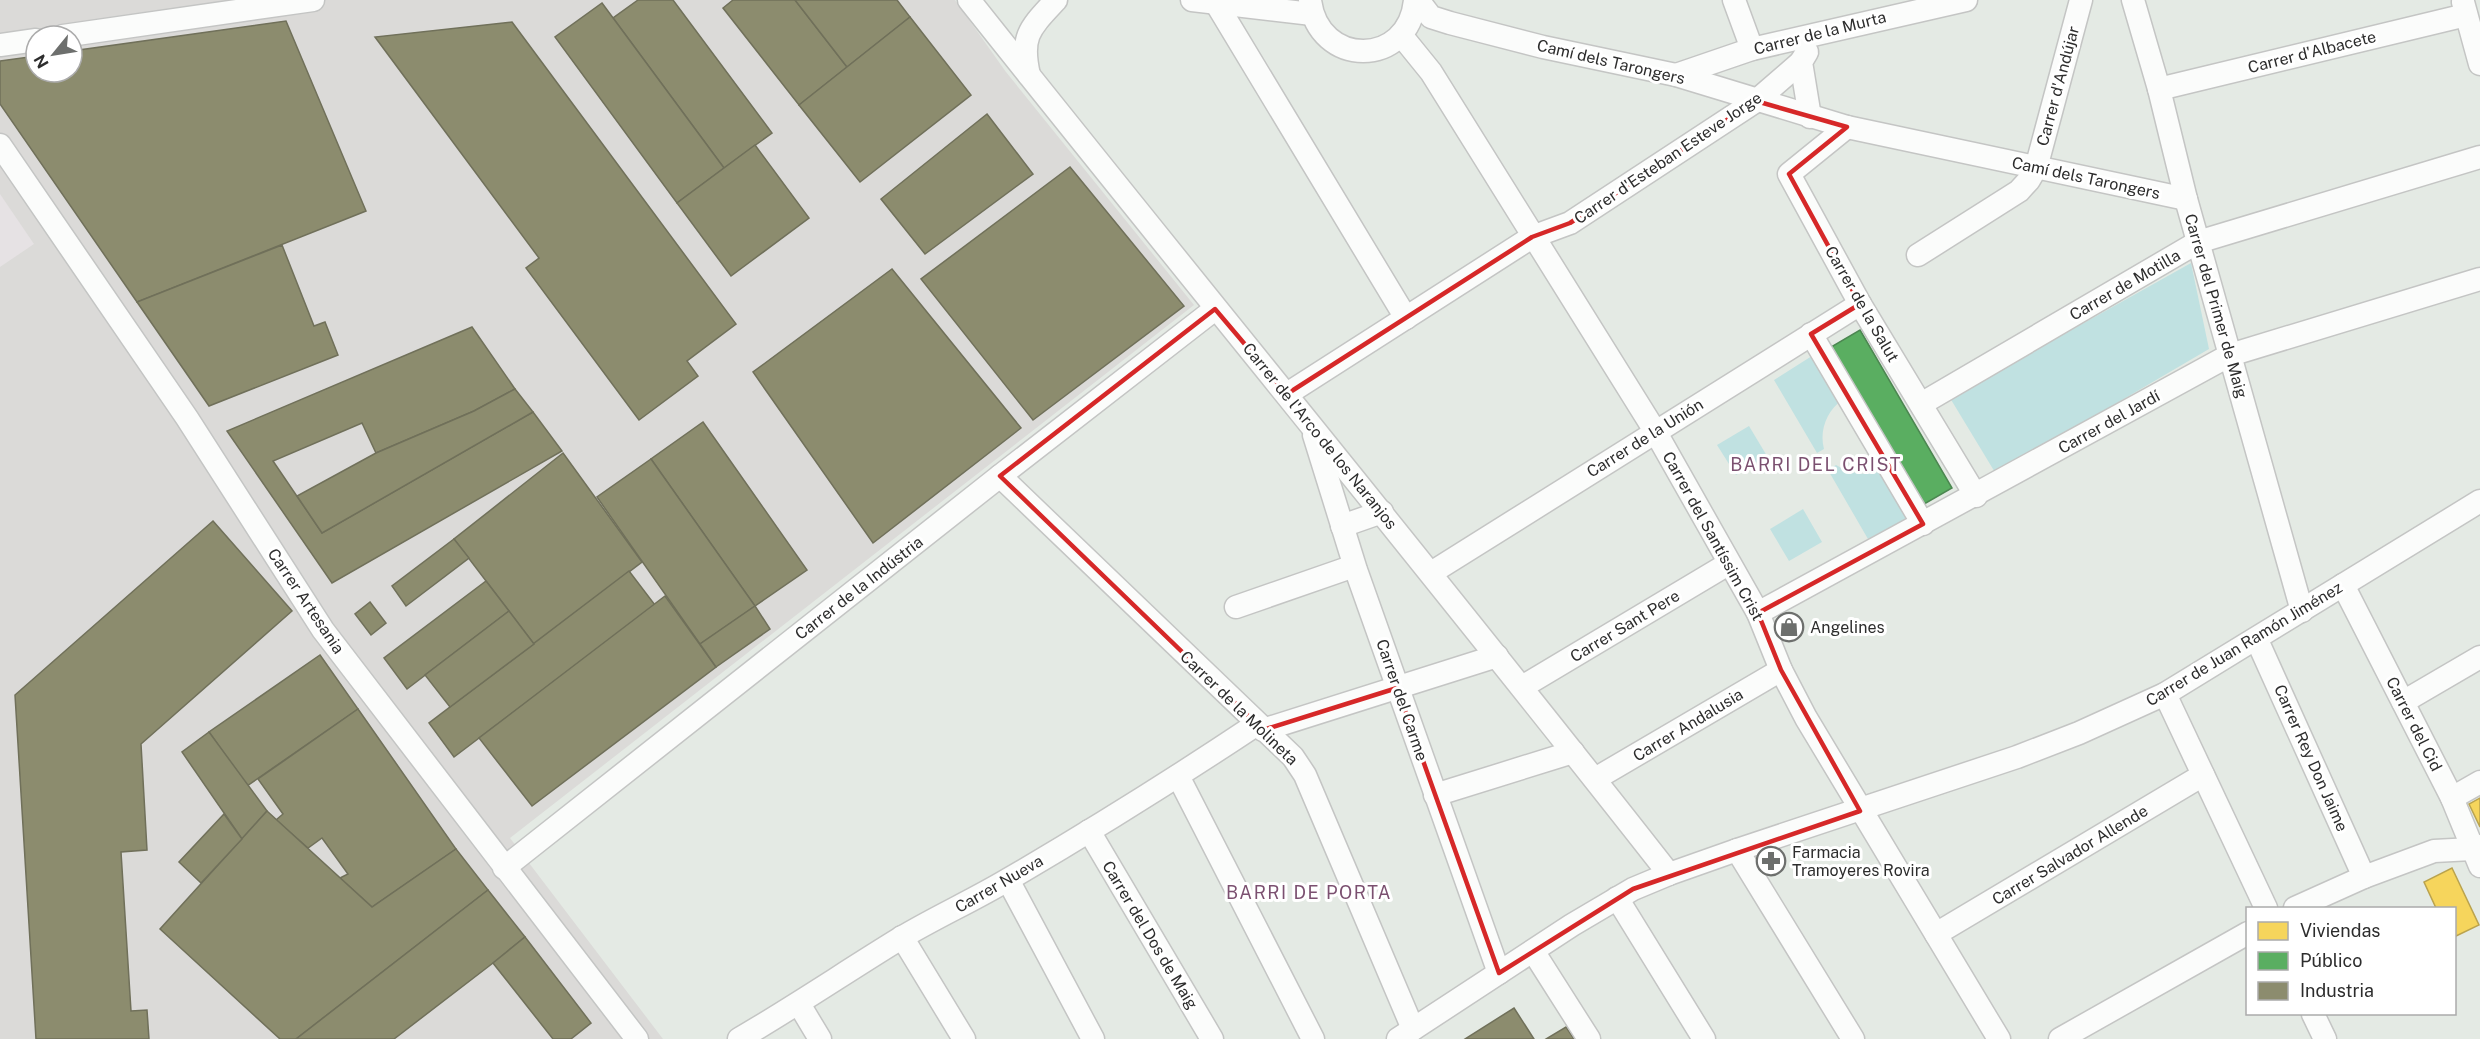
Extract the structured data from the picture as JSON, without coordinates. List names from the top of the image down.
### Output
{
  "streets": {
    "street": [
      "Carrer de la Murta",
      "Carrer d'Albacete",
      "Camí dels Tarongers",
      "Carrer d'Andújar",
      "Carrer d'Esteban Esteve Jorge",
      "Carrer de Motilla",
      "Carrer de la Salut",
      "Carrer del Primer de Maig",
      "Carrer del Jardí",
      "Carrer de l'Arco de los Naranjos",
      "Carrer de la Unión",
      "Carrer del Santíssim Crist",
      "Carrer de la Indústria",
      "Carrer Artesania",
      "Carrer Sant Pere",
      "Carrer de Juan Ramón Jiménez",
      "Carrer del Carme",
      "Carrer de la Molineta",
      "Carrer del Cid",
      "Carrer Andalusia",
      "Carrer Rey Don Jaime",
      "Carrer Salvador Allende",
      "Carrer Nueva",
      "Carrer del Dos de Maig"
    ]
  },
  "crossings": [
    ["Carrer de la Murta", "Camí dels Tarongers"],
    ["Carrer d'Albacete", "Carrer del Primer de Maig"],
    ["Camí dels Tarongers", "Carrer d'Andújar"],
    ["Camí dels Tarongers", "Carrer d'Esteban Esteve Jorge"],
    ["Camí dels Tarongers", "Carrer de la Salut"],
    ["Camí dels Tarongers", "Carrer del Primer de Maig"],
    ["Camí dels Tarongers", "Carrer del Santíssim Crist"],
    ["Carrer d'Esteban Esteve Jorge", "Carrer de l'Arco de los Naranjos"],
    ["Carrer d'Esteban Esteve Jorge", "Carrer del Santíssim Crist"],
    ["Carrer de Motilla", "Carrer de la Salut"],
    ["Carrer de Motilla", "Carrer del Primer de Maig"],
    ["Carrer de la Salut", "Carrer del Jardí"],
    ["Carrer de la Salut", "Carrer de la Unión"],
    ["Carrer del Primer de Maig", "Carrer del Jardí"],
    ["Carrer del Primer de Maig", "Carrer de Juan Ramón Jiménez"],
    ["Carrer del Jardí", "Carrer del Santíssim Crist"],
    ["Carrer de l'Arco de los Naranjos", "Carrer de la Unión"],
    ["Carrer de l'Arco de los Naranjos", "Carrer de la Indústria"],
    ["Carrer de l'Arco de los Naranjos", "Carrer Sant Pere"],
    ["Carrer de l'Arco de los Naranjos", "Carrer de Juan Ramón Jiménez"],
    ["Carrer de l'Arco de los Naranjos", "Carrer del Carme"],
    ["Carrer de l'Arco de los Naranjos", "Carrer Andalusia"],
    ["Carrer de l'Arco de los Naranjos", "Carrer Nueva"],
    ["Carrer de la Unión", "Carrer del Santíssim Crist"],
    ["Carrer del Santíssim Crist", "Carrer Sant Pere"],
    ["Carrer del Santíssim Crist", "Carrer de Juan Ramón Jiménez"],
    ["Carrer del Santíssim Crist", "Carrer Andalusia"],
    ["Carrer del Santíssim Crist", "Carrer Salvador Allende"],
    ["Carrer de la Indústria", "Carrer Artesania"],
    ["Carrer de la Indústria", "Carrer de la Molineta"],
    ["Carrer de Juan Ramón Jiménez", "Carrer del Carme"],
    ["Carrer de Juan Ramón Jiménez", "Carrer de la Molineta"],
    ["Carrer de Juan Ramón Jiménez", "Carrer del Cid"],
    ["Carrer de Juan Ramón Jiménez", "Carrer Rey Don Jaime"],
    ["Carrer del Carme", "Carrer Nueva"],
    ["Carrer de la Molineta", "Carrer Nueva"],
    ["Carrer Nueva", "Carrer del Dos de Maig"]
  ],
  "districts": ["BARRI DEL CRIST", "BARRI DE PORTA"],
  "places": {
    "shop": ["Angelines"],
    "pharmacy": ["Farmacia Tramoyeres Rovira"]
  },
  "legend": ["Viviendas", "Público", "Industria"],
  "north": "bottom left"
}
